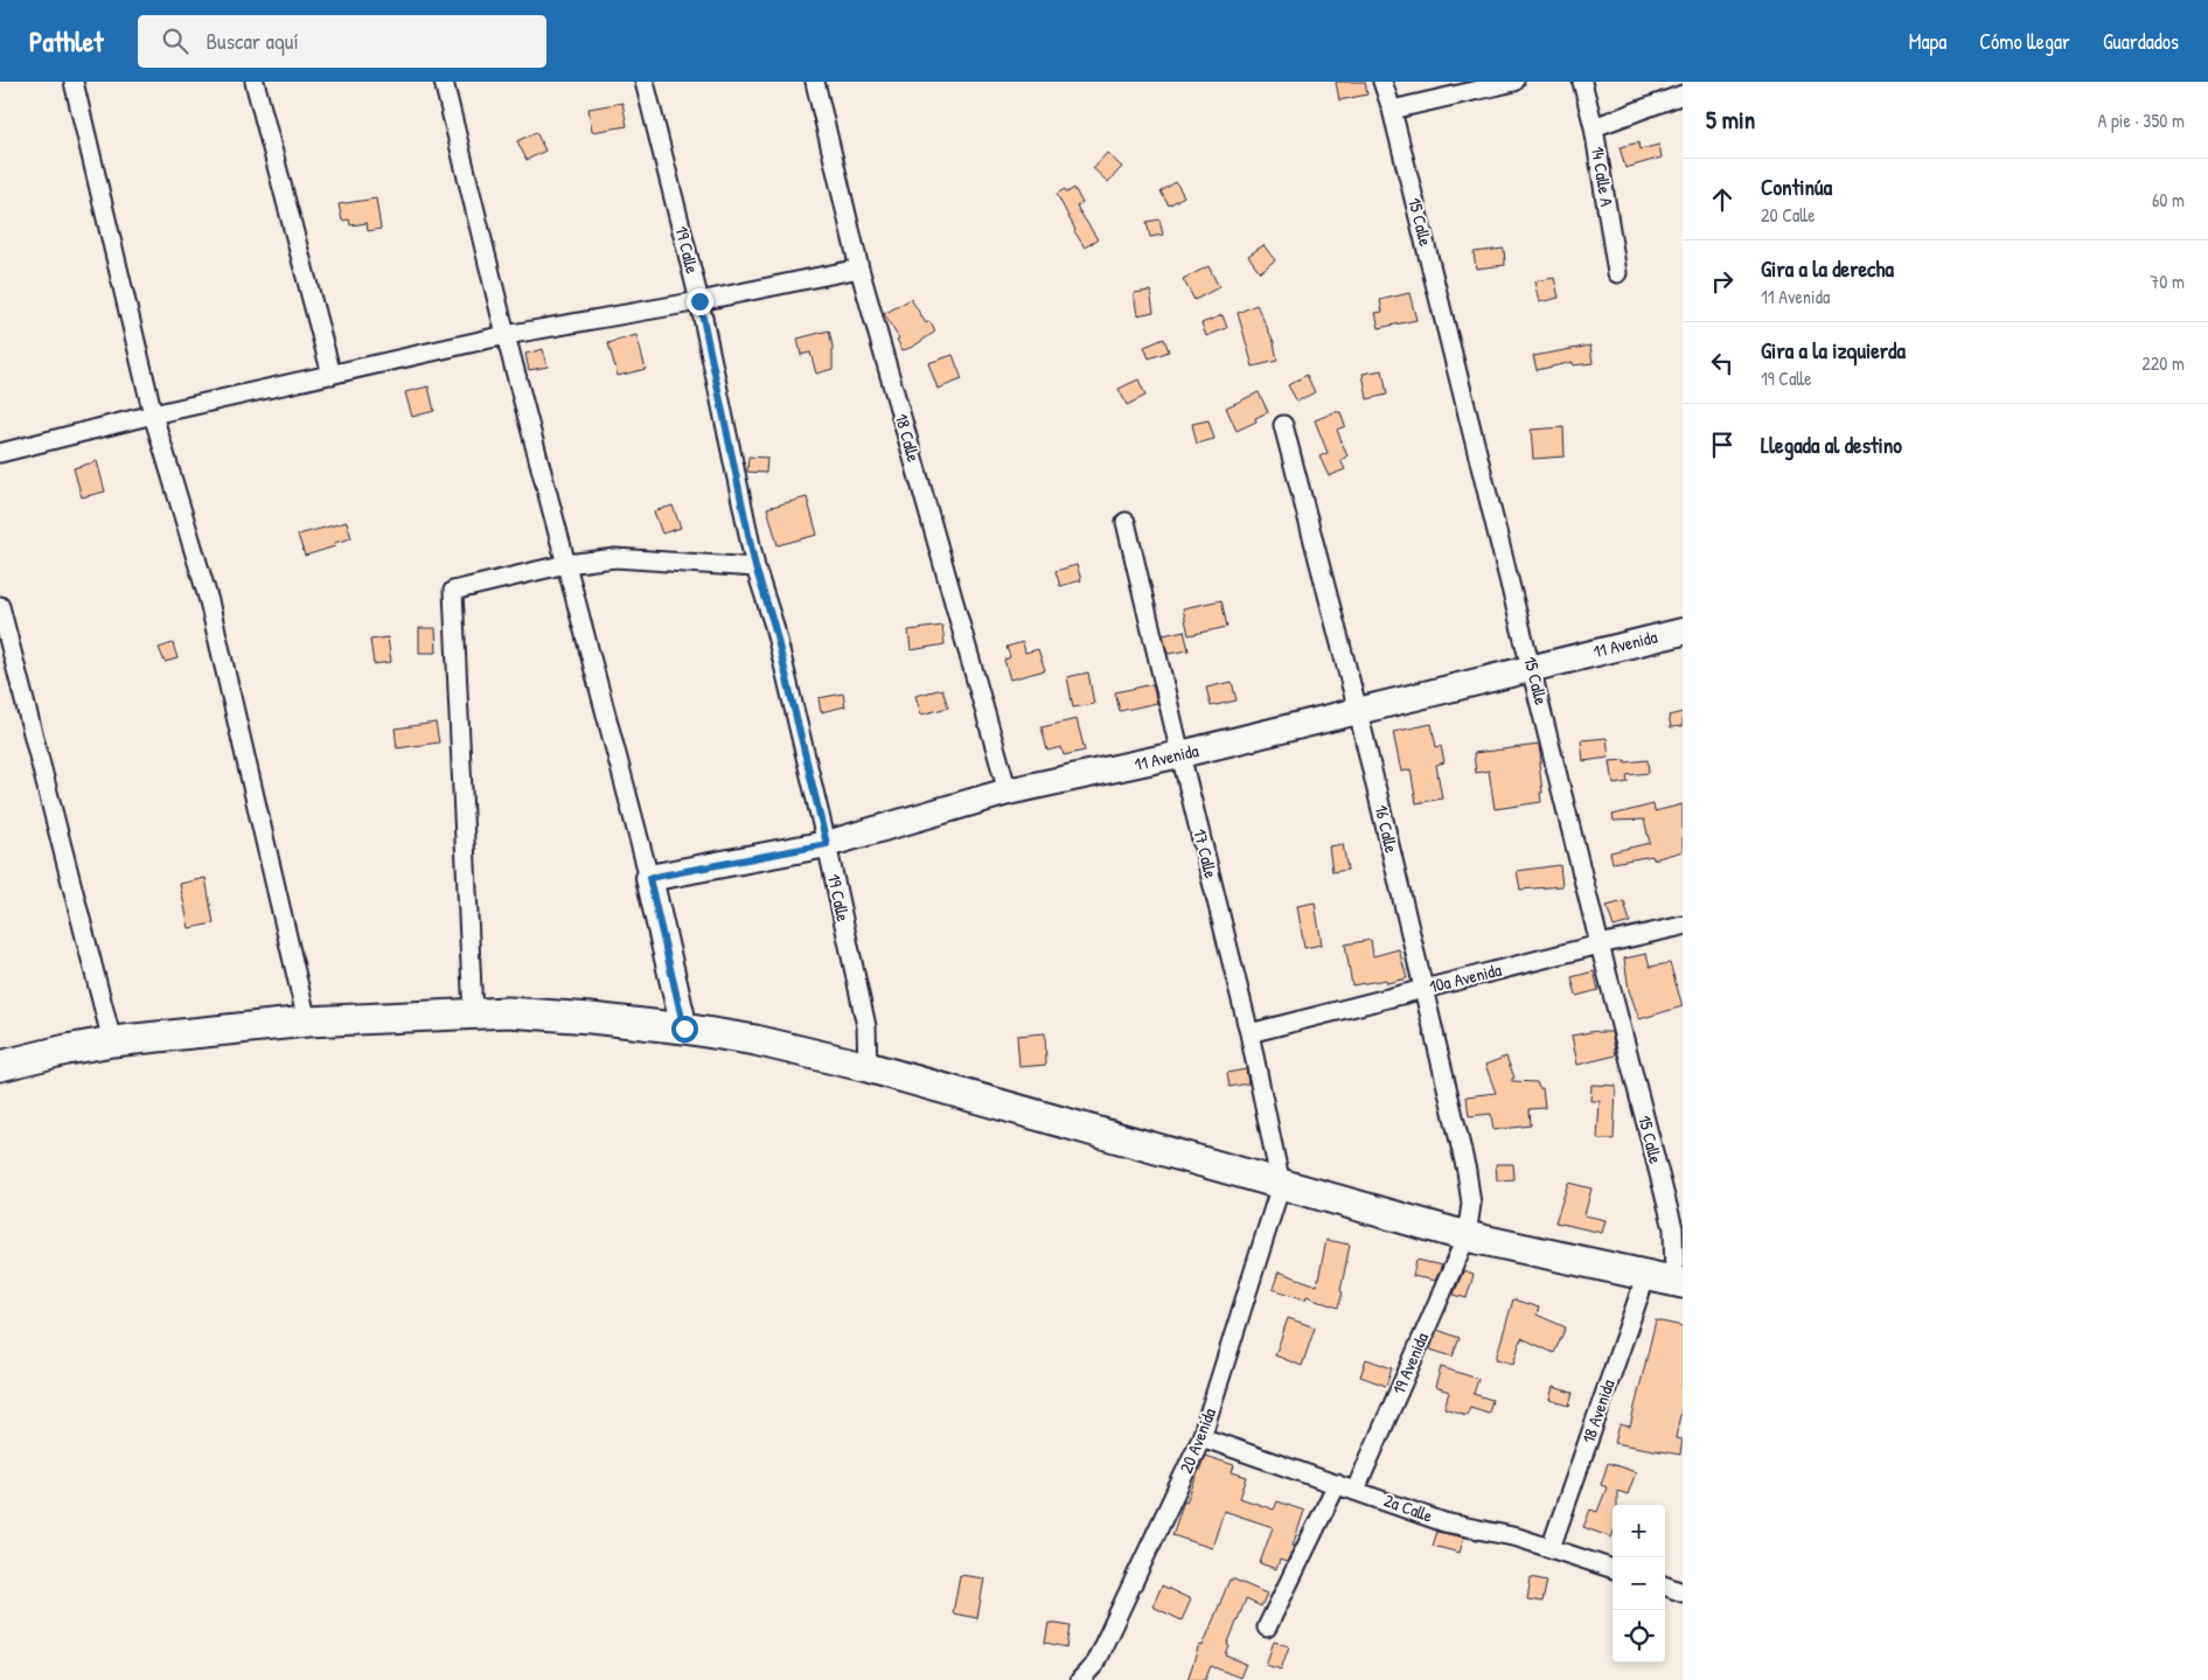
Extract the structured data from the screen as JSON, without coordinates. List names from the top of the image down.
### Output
{
  "streets": {
    "street": [
      "14 Calle A",
      "15 Calle",
      "19 Calle",
      "18 Calle",
      "11 Avenida",
      "16 Calle",
      "17 Calle",
      "10a Avenida",
      "19 Avenida",
      "18 Avenida",
      "20 Avenida",
      "2a Calle"
    ]
  },
  "crossings": [
    ["15 Calle", "11 Avenida"],
    ["15 Calle", "10a Avenida"],
    ["15 Calle", "18 Avenida"],
    ["19 Calle", "11 Avenida"],
    ["18 Calle", "11 Avenida"],
    ["11 Avenida", "16 Calle"],
    ["11 Avenida", "17 Calle"],
    ["16 Calle", "10a Avenida"],
    ["16 Calle", "19 Avenida"],
    ["17 Calle", "10a Avenida"],
    ["17 Calle", "20 Avenida"],
    ["19 Avenida", "2a Calle"],
    ["18 Avenida", "2a Calle"],
    ["20 Avenida", "2a Calle"]
  ],
  "page": {
    "header": "Pathlet",
    "search": "Buscar aquí",
    "nav": ["Mapa", "Cómo llegar", "Guardados"],
    "heading": ["5 min", "A pie · 350 m"],
    "list": [
      ["Continúa", "20 Calle", "60 m"],
      ["Gira a la derecha", "11 Avenida", "70 m"],
      ["Gira a la izquierda", "19 Calle", "220 m"],
      "Llegada al destino"
    ],
    "map_buttons": ["+", "−"]
  }
}
